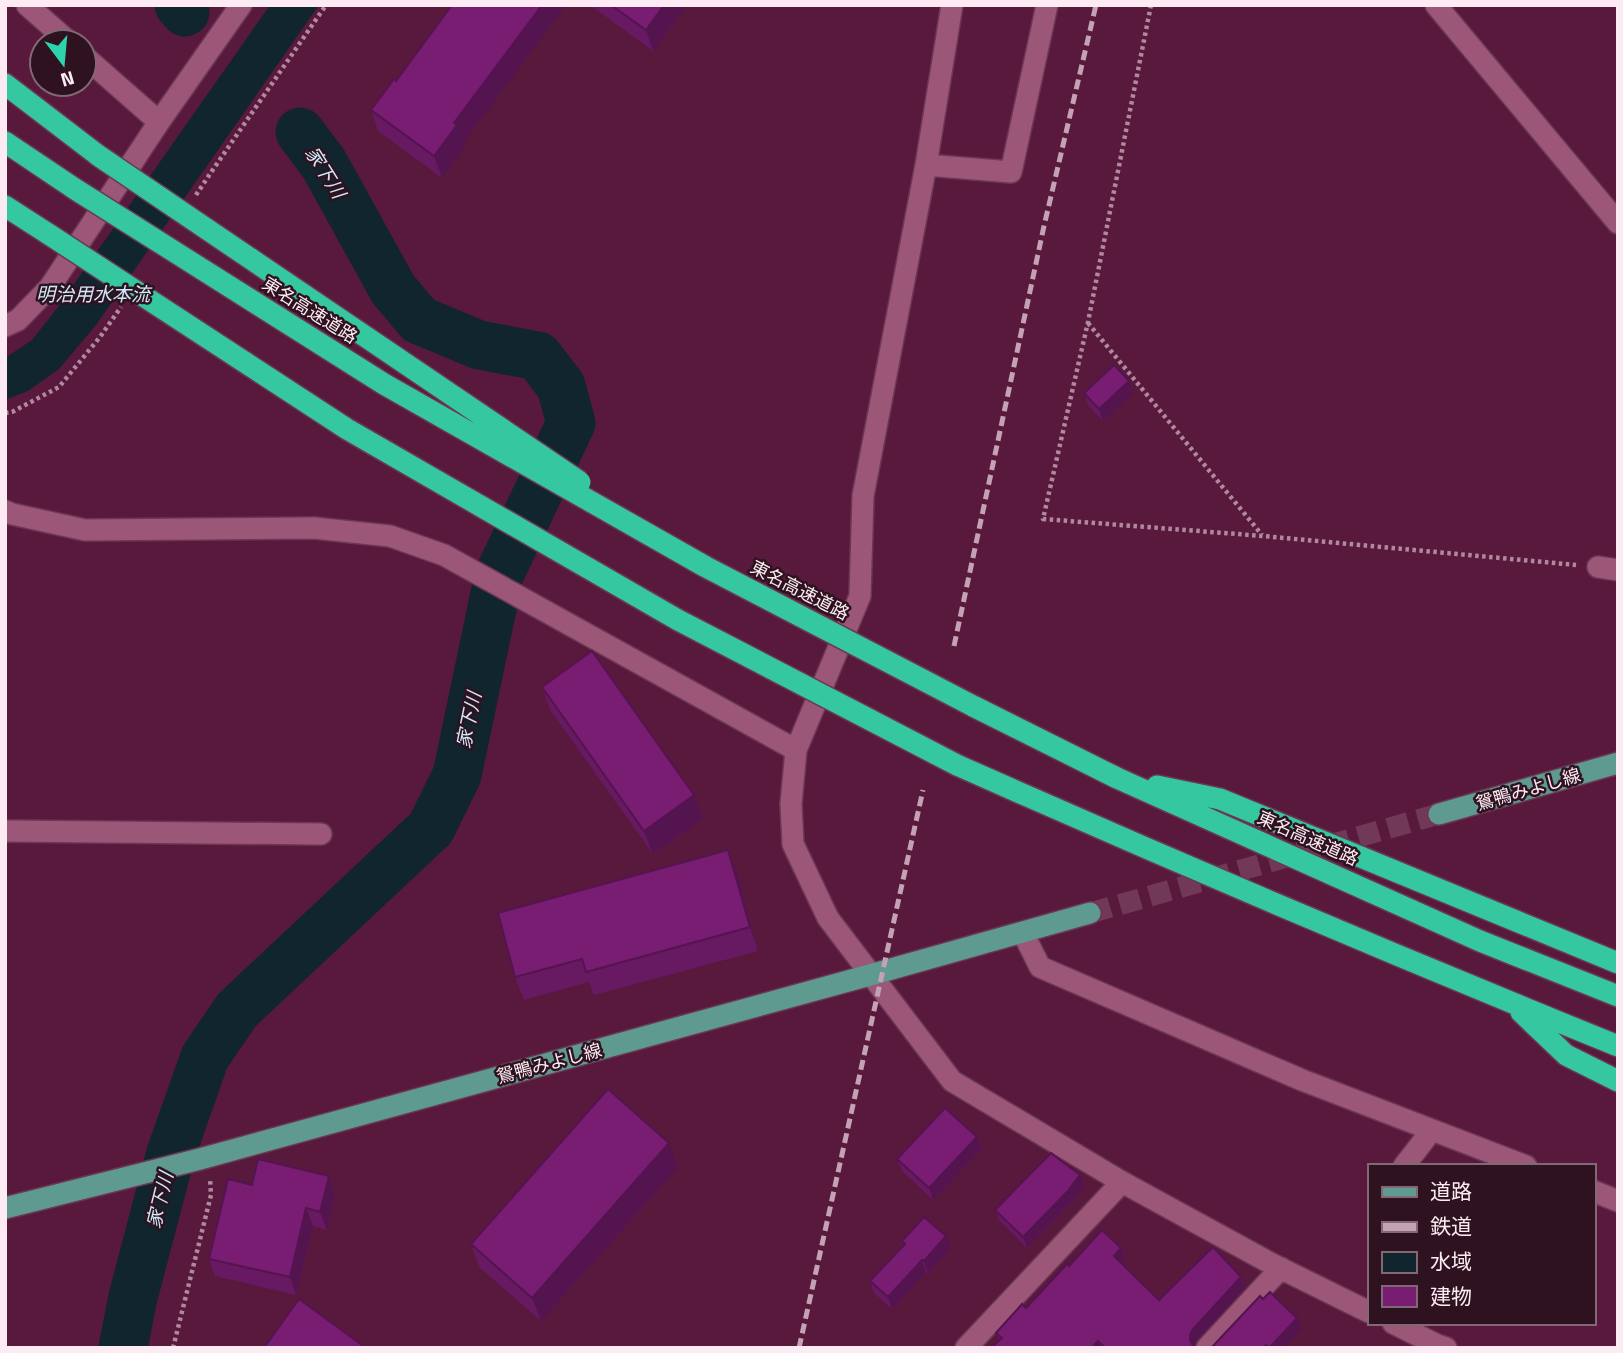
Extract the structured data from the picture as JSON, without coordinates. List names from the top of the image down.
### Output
{
  "streets": {
    "highway": ["東名高速道路"],
    "main road": ["鴛鴨みよし線"]
  },
  "water": ["家下川", "明治用水本流"],
  "legend": [
    "道路",
    "鉄道",
    "水域",
    "建物"
  ],
  "north": "bottom"
}
